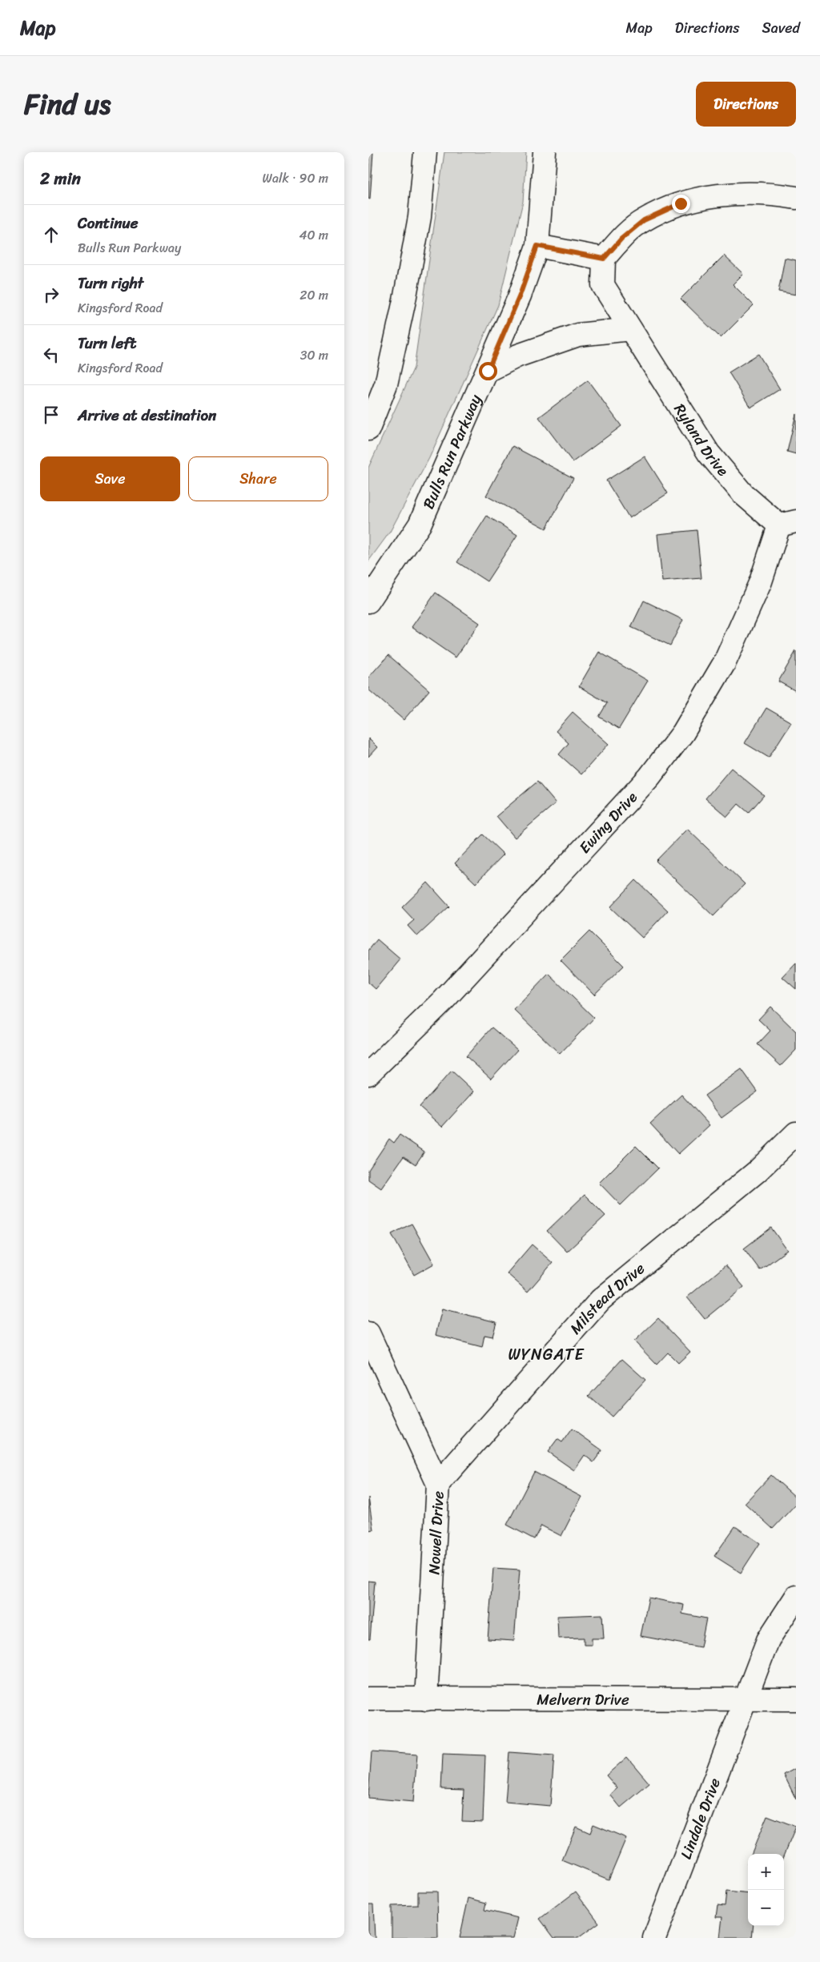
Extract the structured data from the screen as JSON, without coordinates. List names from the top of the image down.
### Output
{
  "streets": {
    "street": [
      "Ryland Drive",
      "Bulls Run Parkway",
      "Ewing Drive",
      "Milstead Drive",
      "Nowell Drive",
      "Melvern Drive",
      "Lindale Drive"
    ]
  },
  "crossings": [
    ["Ryland Drive", "Ewing Drive"],
    ["Milstead Drive", "Nowell Drive"],
    ["Nowell Drive", "Melvern Drive"],
    ["Melvern Drive", "Lindale Drive"]
  ],
  "districts": ["WYNGATE"],
  "page": {
    "header": "Map",
    "nav": ["Map", "Directions", "Saved"],
    "title": "Find us",
    "buttons": [
      "Directions",
      ["Save", "Share"]
    ],
    "heading": ["2 min", "Walk · 90 m"],
    "list": [
      ["Continue", "Bulls Run Parkway", "40 m"],
      ["Turn right", "Kingsford Road", "20 m"],
      ["Turn left", "Kingsford Road", "30 m"],
      "Arrive at destination"
    ],
    "map_buttons": ["+", "−"]
  }
}
